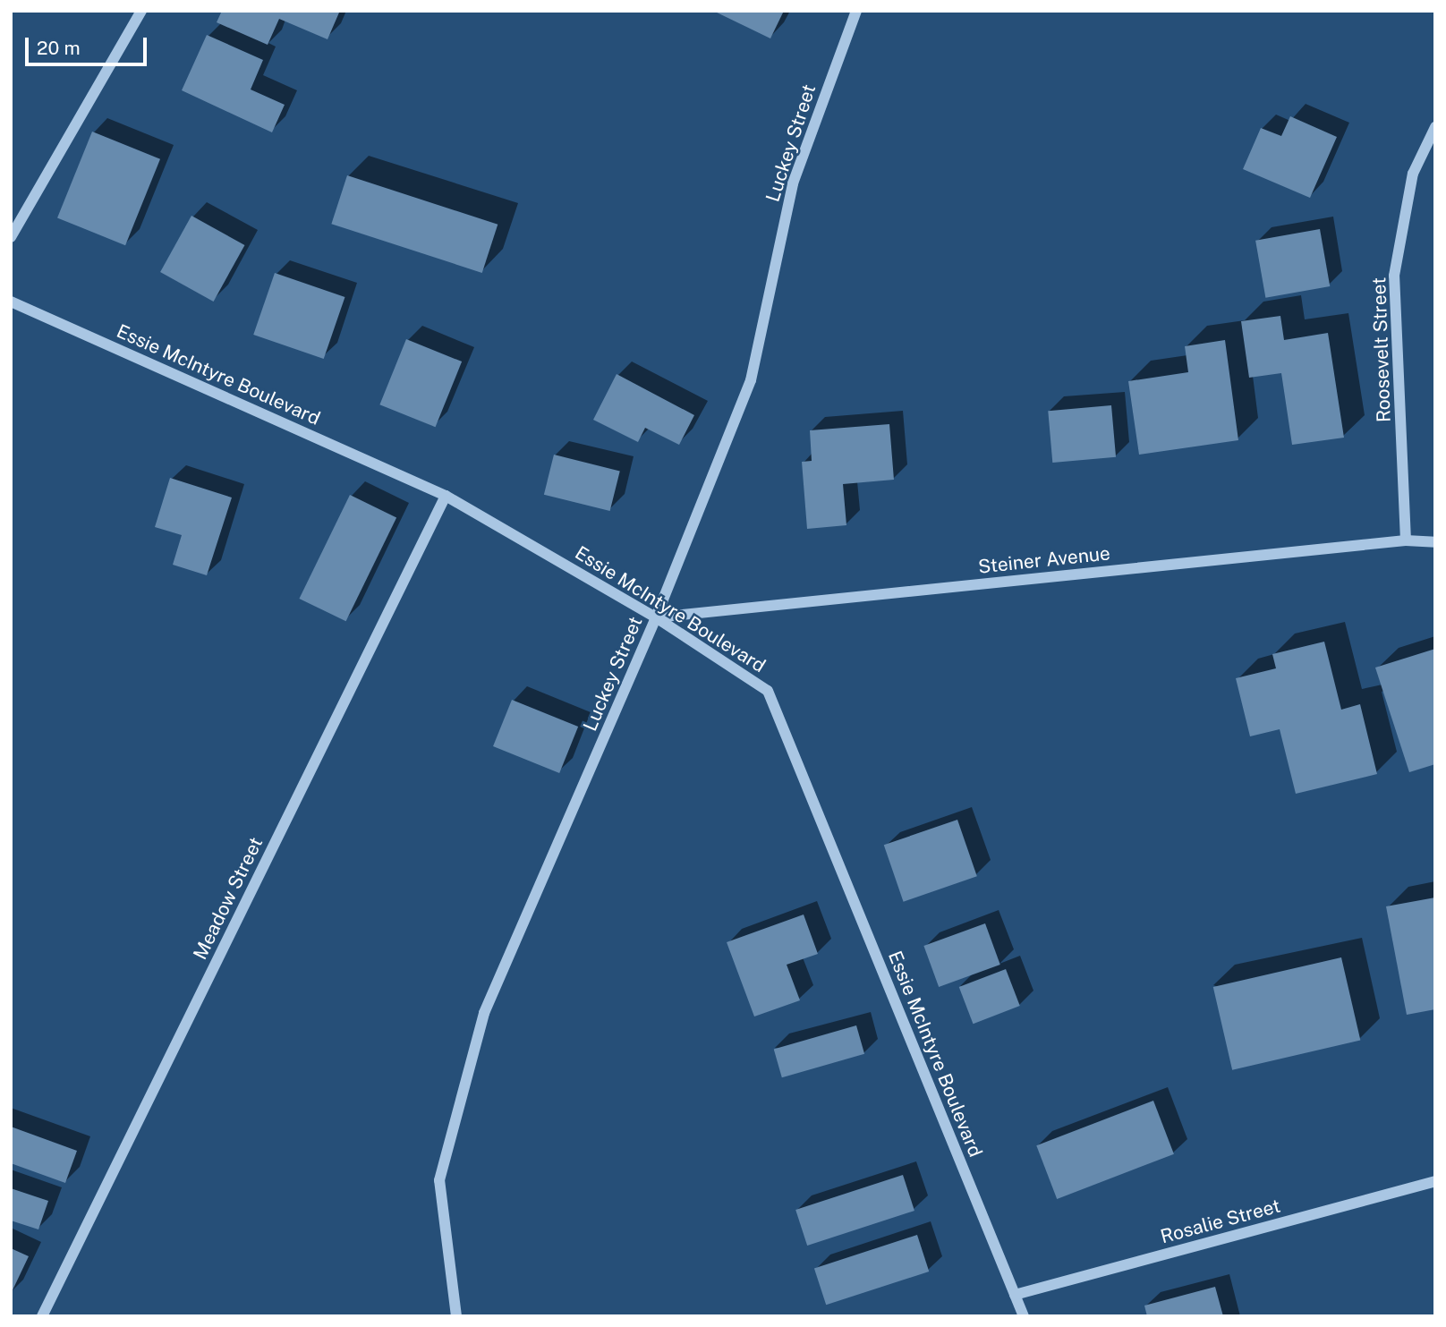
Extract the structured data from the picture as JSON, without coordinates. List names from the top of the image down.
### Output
{
  "streets": {
    "street": [
      "Luckey Street",
      "Roosevelt Street",
      "Essie McIntyre Boulevard",
      "Steiner Avenue",
      "Meadow Street",
      "Rosalie Street"
    ]
  },
  "crossings": [
    ["Luckey Street", "Essie McIntyre Boulevard"],
    ["Luckey Street", "Steiner Avenue"],
    ["Roosevelt Street", "Steiner Avenue"],
    ["Essie McIntyre Boulevard", "Steiner Avenue"],
    ["Essie McIntyre Boulevard", "Meadow Street"],
    ["Essie McIntyre Boulevard", "Rosalie Street"]
  ],
  "scale_bar": "20 m"
}
